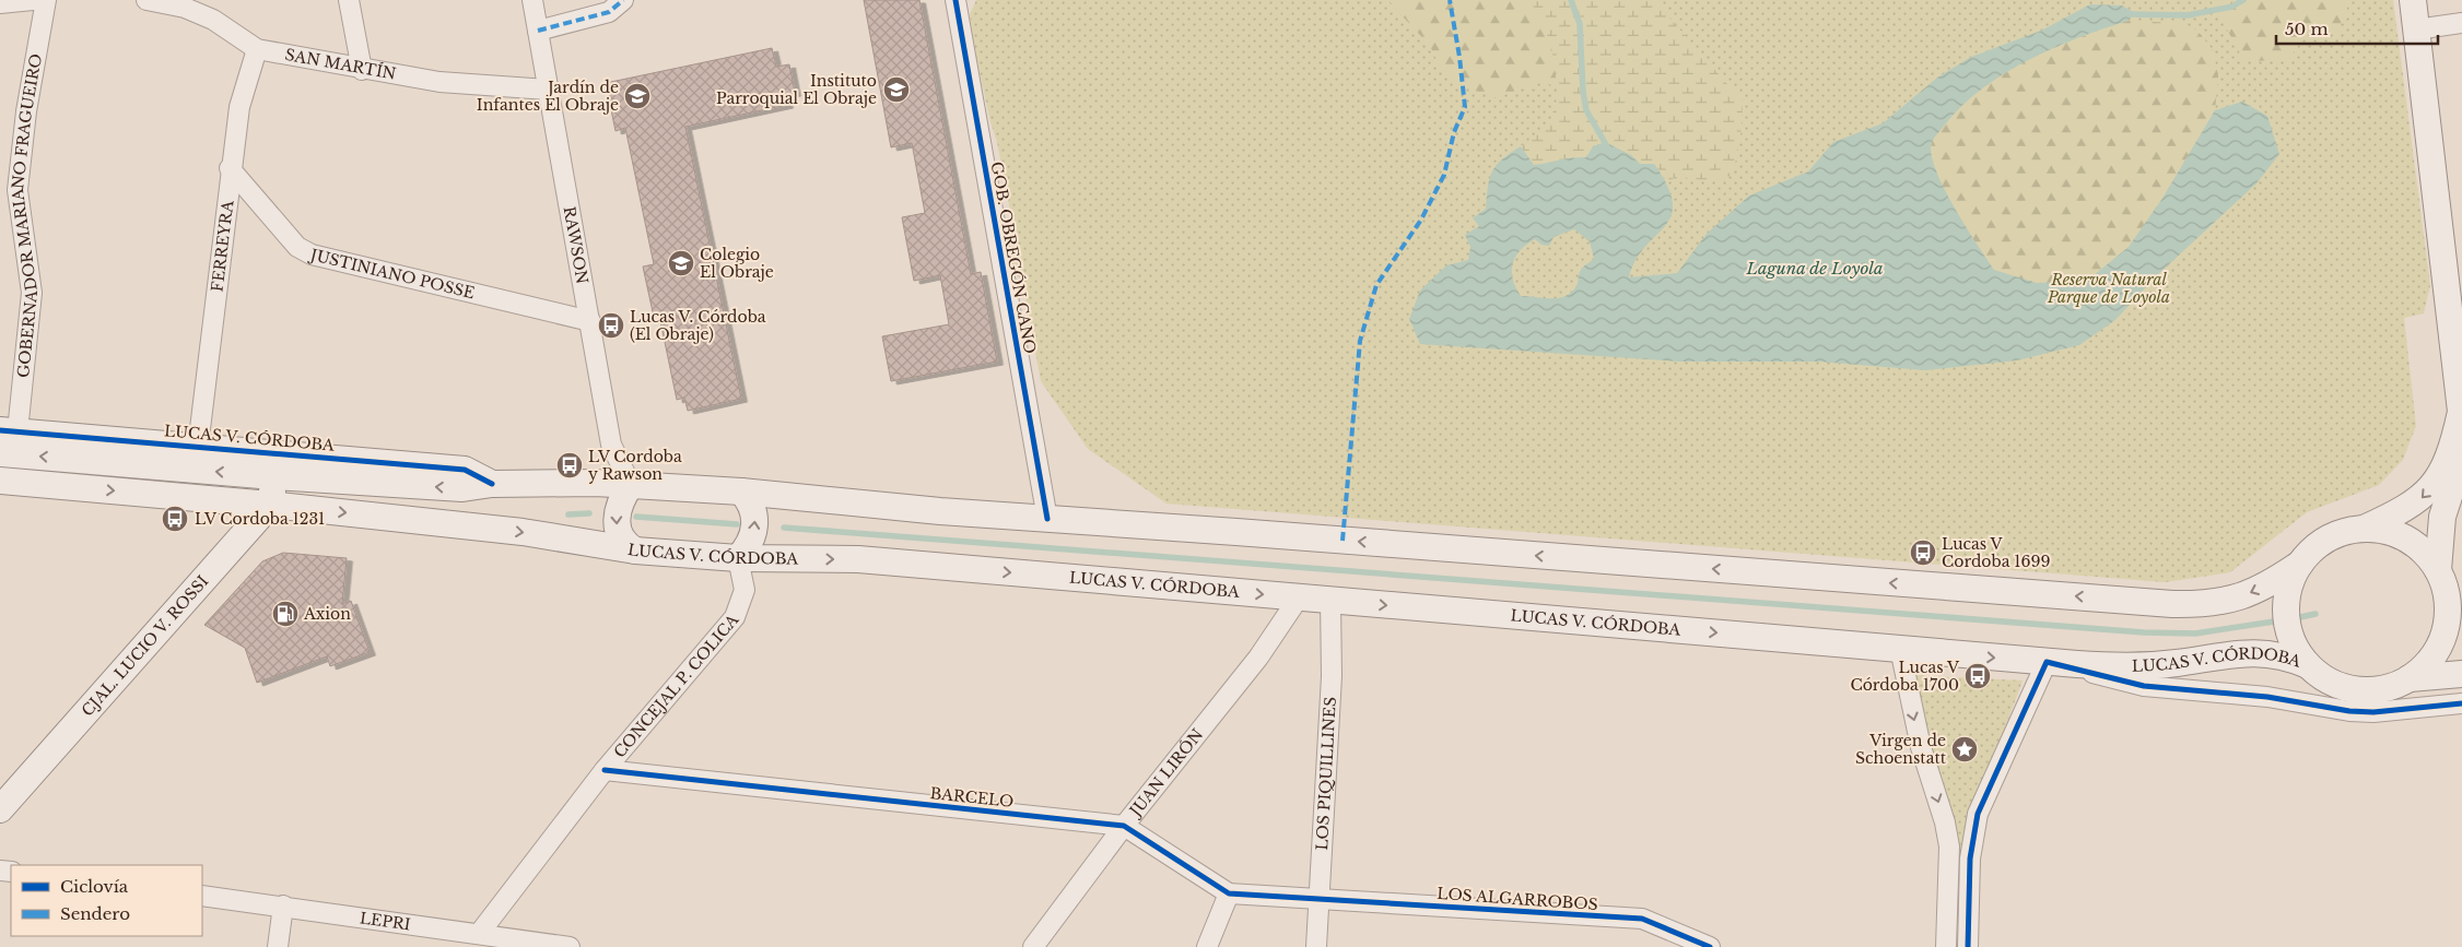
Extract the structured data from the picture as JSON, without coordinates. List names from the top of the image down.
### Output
{
  "streets": {
    "main road": ["LUCAS V. CÓRDOBA", "CJAL. LUCIO V. ROSSI"],
    "street": [
      "SAN MARTÍN",
      "GOBERNADOR MARIANO FRAGUEIRO",
      "RAWSON",
      "FERREYRA",
      "GOB. OBREGÓN CANO",
      "JUSTINIANO POSSE",
      "CONCEJAL P. COLICA",
      "JUAN LIRÓN",
      "LOS PIQUILLINES",
      "BARCELO",
      "LOS ALGARROBOS",
      "LEPRI"
    ]
  },
  "crossings": [
    ["SAN MARTÍN", "RAWSON"],
    ["SAN MARTÍN", "FERREYRA"],
    ["GOBERNADOR MARIANO FRAGUEIRO", "LUCAS V. CÓRDOBA"],
    ["RAWSON", "JUSTINIANO POSSE"],
    ["RAWSON", "LUCAS V. CÓRDOBA"],
    ["FERREYRA", "JUSTINIANO POSSE"],
    ["FERREYRA", "LUCAS V. CÓRDOBA"],
    ["GOB. OBREGÓN CANO", "LUCAS V. CÓRDOBA"],
    ["LUCAS V. CÓRDOBA", "CJAL. LUCIO V. ROSSI"],
    ["LUCAS V. CÓRDOBA", "CONCEJAL P. COLICA"],
    ["LUCAS V. CÓRDOBA", "JUAN LIRÓN"],
    ["LUCAS V. CÓRDOBA", "LOS PIQUILLINES"],
    ["CONCEJAL P. COLICA", "BARCELO"],
    ["CONCEJAL P. COLICA", "LEPRI"],
    ["JUAN LIRÓN", "BARCELO"],
    ["LOS PIQUILLINES", "LOS ALGARROBOS"]
  ],
  "water": ["Laguna de Loyola"],
  "parks": ["Reserva Natural Parque de Loyola"],
  "places": {
    "school or university": ["Instituto Parroquial El Obraje", "Jardín de Infantes El Obraje", "Colegio El Obraje"],
    "bus stop": [
      "Lucas V. Córdoba (El Obraje)",
      "LV Cordoba y Rawson",
      "LV Cordoba 1231",
      "Lucas V Cordoba 1699",
      "Lucas V Córdoba 1700"
    ],
    "fuel station": ["Axion"],
    "place": ["Virgen de Schoenstatt"]
  },
  "legend": ["Ciclovía", "Sendero"],
  "scale_bar": "50 m"
}
